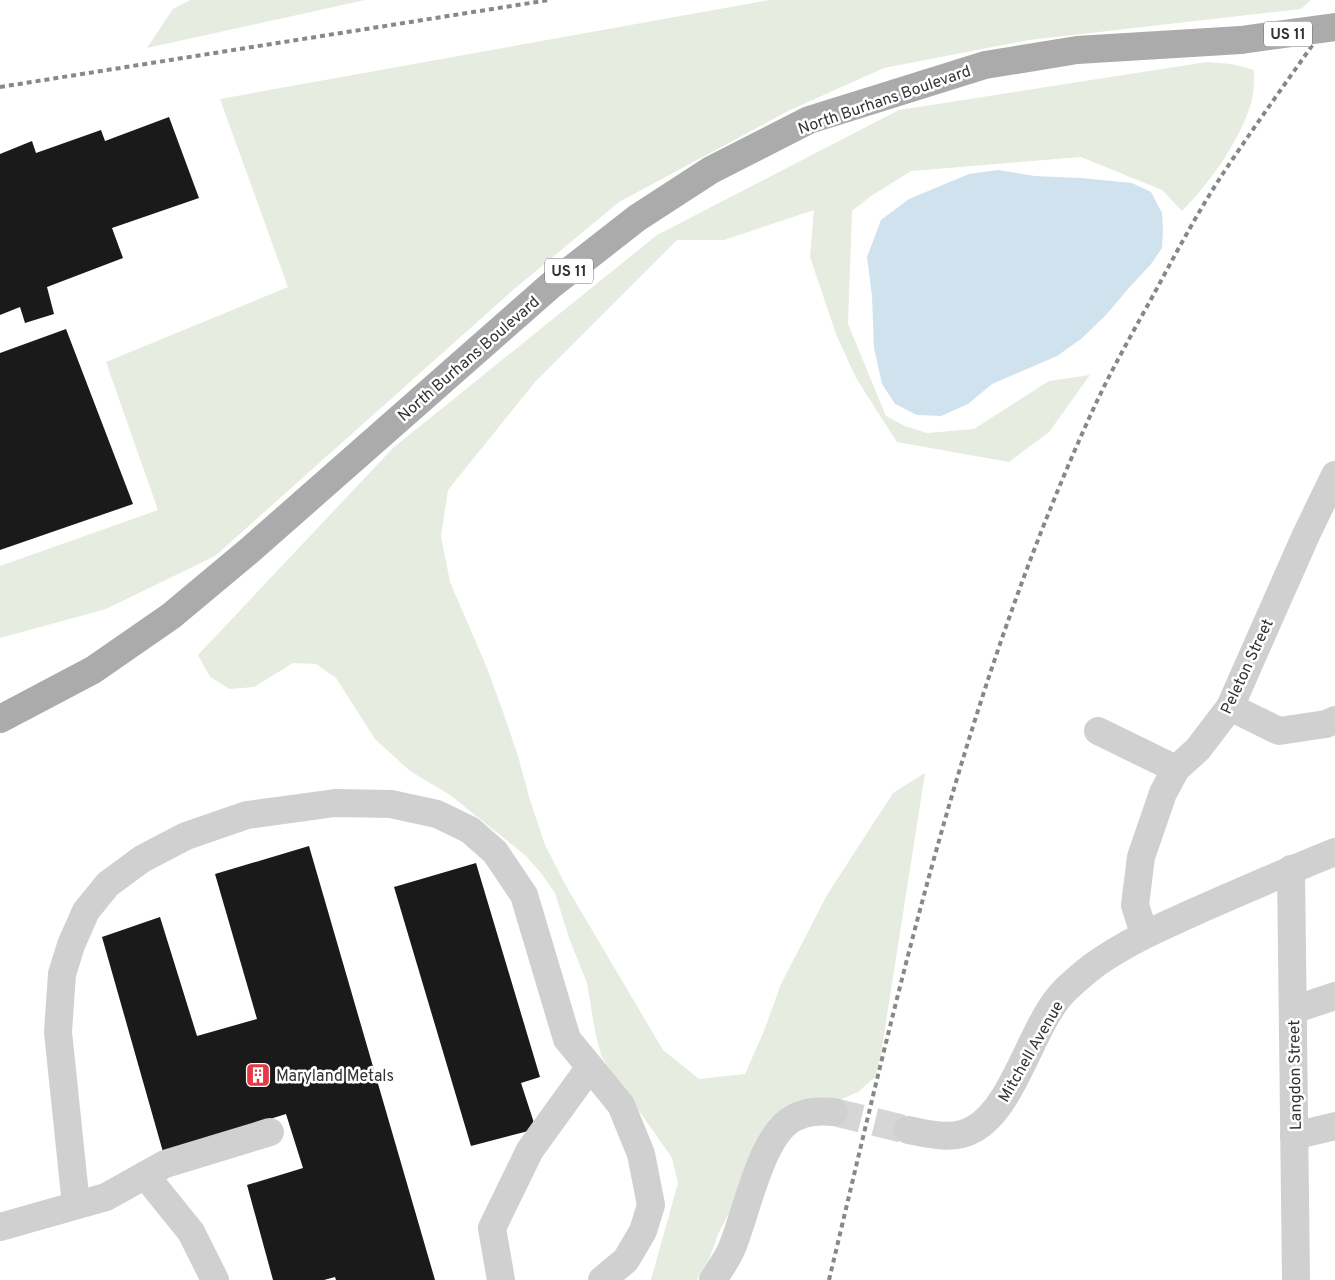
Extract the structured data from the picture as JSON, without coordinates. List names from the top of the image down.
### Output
{
  "streets": {
    "main road": ["US 11", "North Burhans Boulevard"],
    "street": ["Peleton Street", "Mitchell Avenue", "Langdon Street"]
  },
  "crossings": [
    ["Peleton Street", "Mitchell Avenue"],
    ["Mitchell Avenue", "Langdon Street"]
  ],
  "places": {
    "building": ["Maryland Metals"]
  }
}
